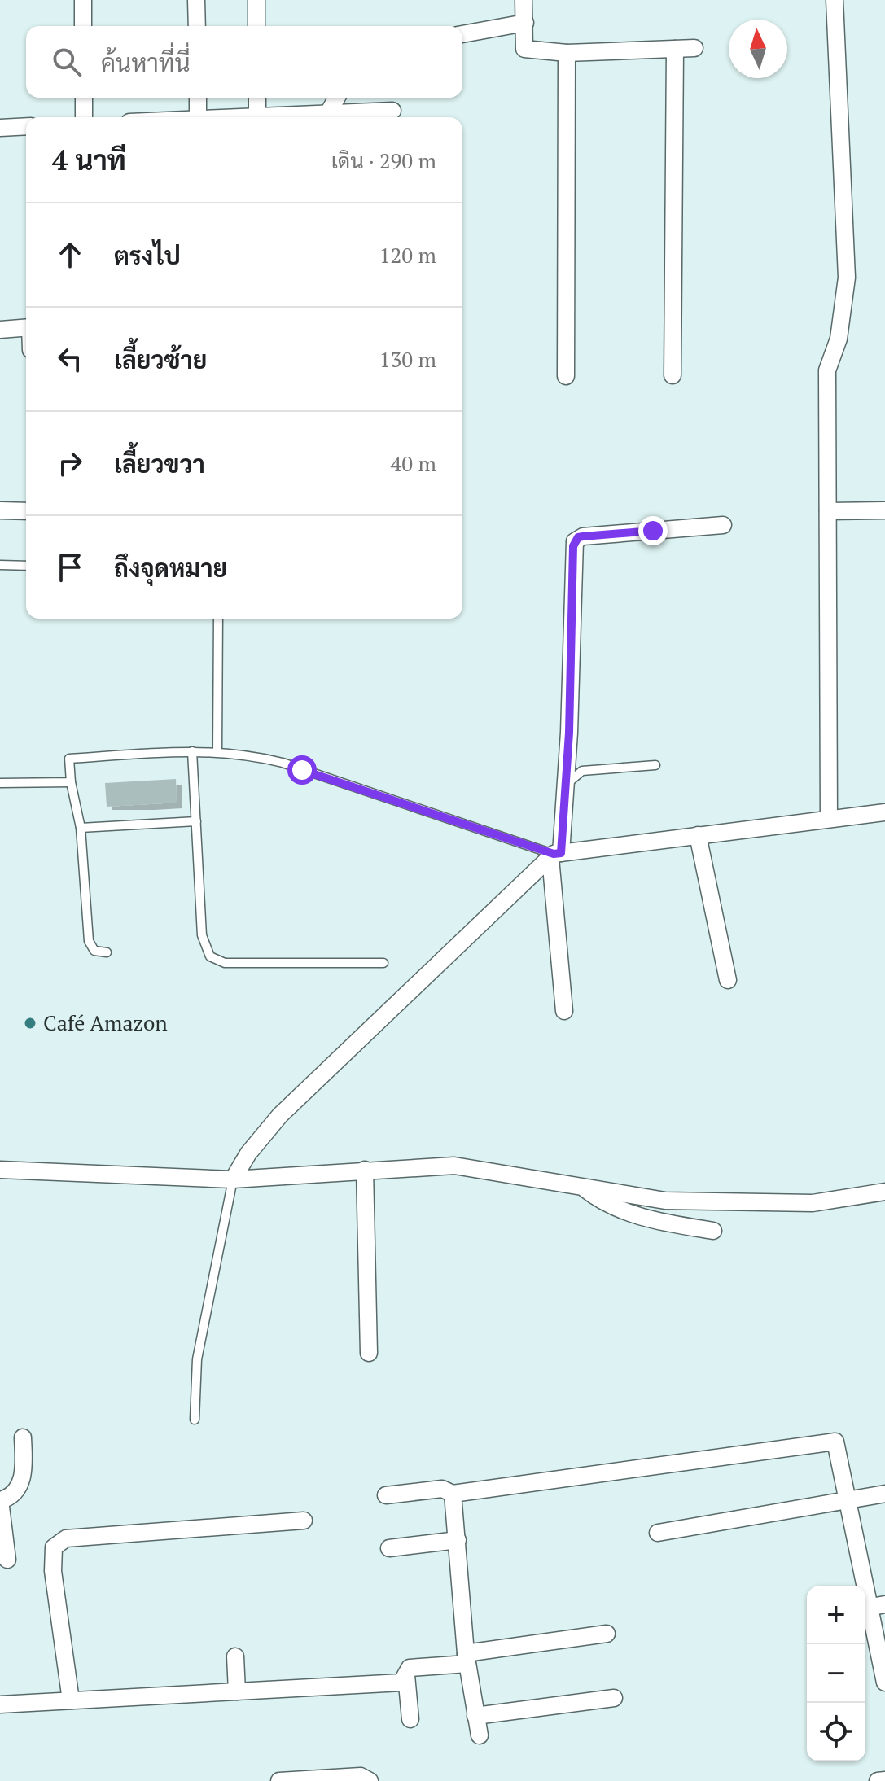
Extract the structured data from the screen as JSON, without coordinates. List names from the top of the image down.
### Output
{
  "places": ["Café Amazon"],
  "north": "top",
  "page": {
    "search": "ค้นหาที่นี่",
    "heading": ["4 นาที", "เดิน · 290 m"],
    "list": [
      ["ตรงไป", "120 m"],
      ["เลี้ยวซ้าย", "130 m"],
      ["เลี้ยวขวา", "40 m"],
      "ถึงจุดหมาย"
    ],
    "map_buttons": ["+", "−"]
  }
}
